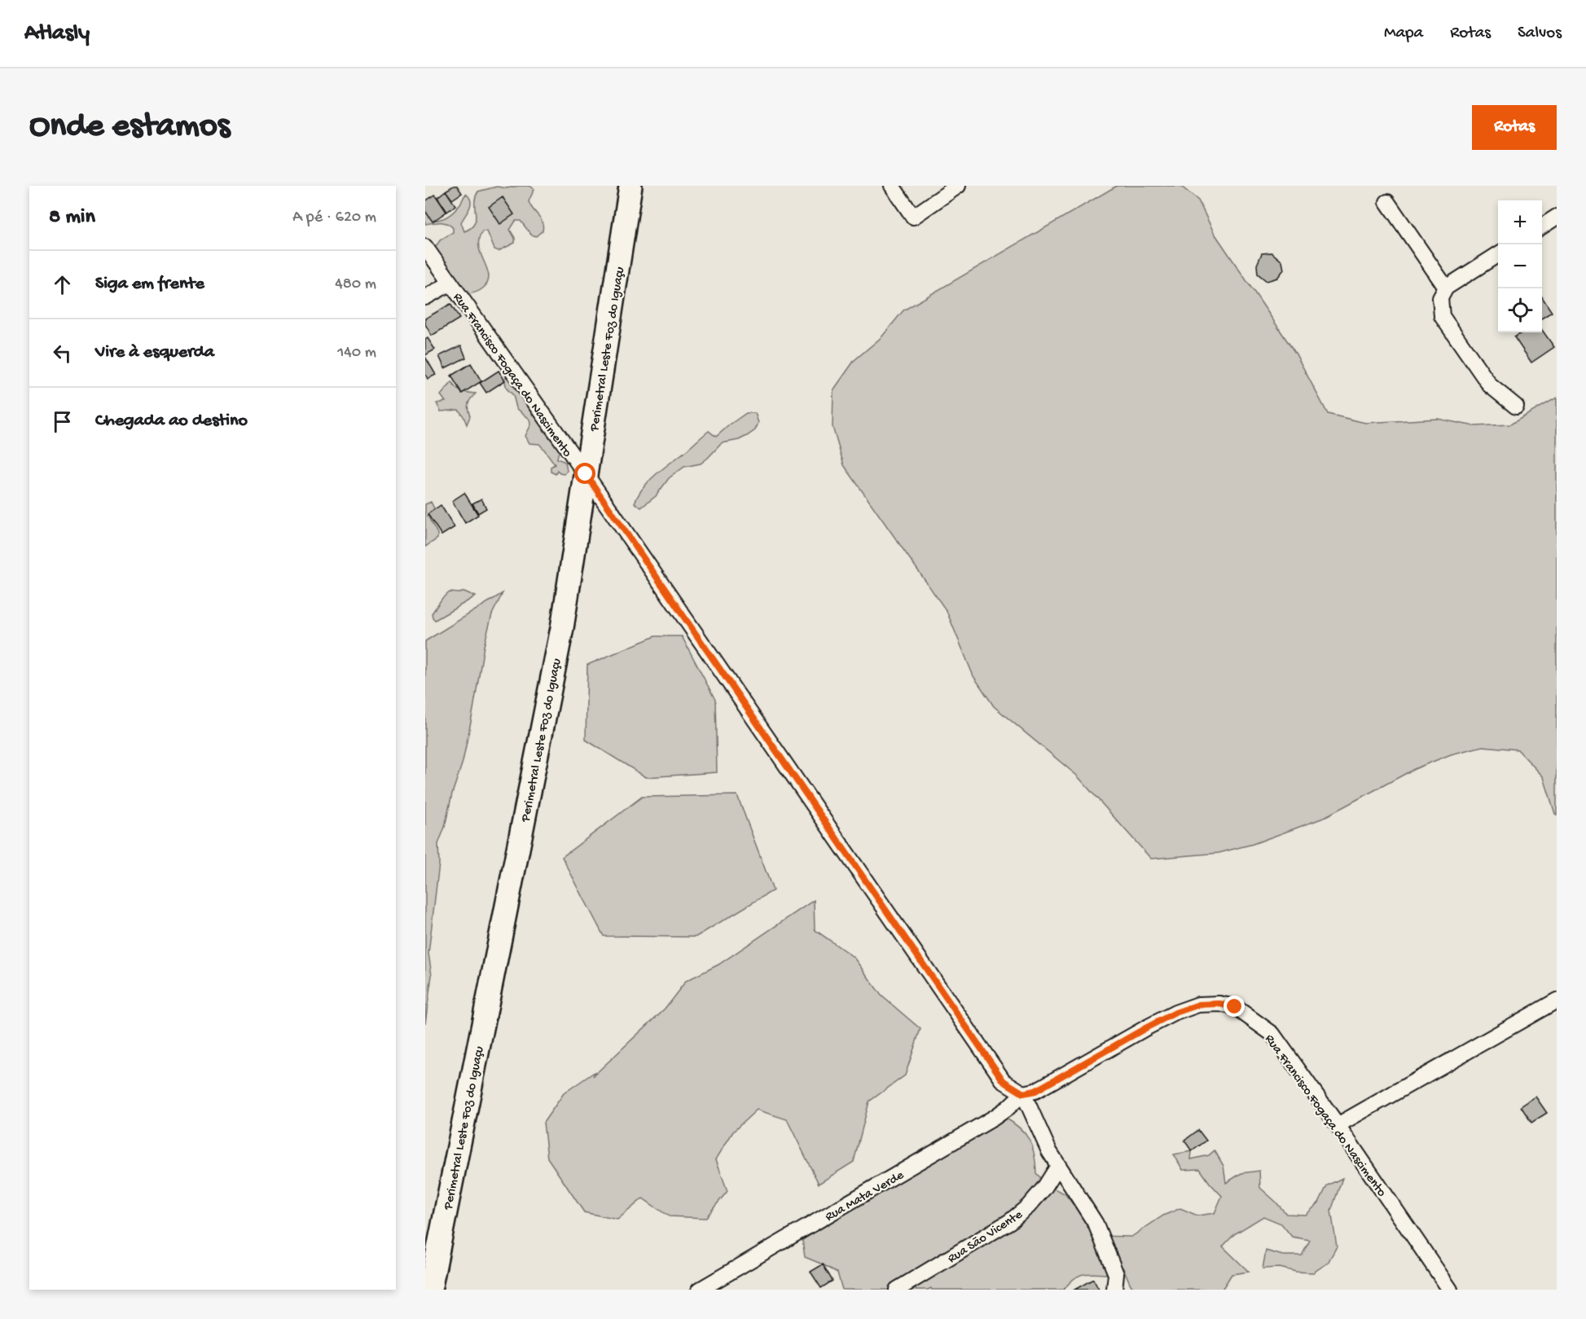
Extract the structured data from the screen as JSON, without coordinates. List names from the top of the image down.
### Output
{
  "streets": {
    "highway": ["Perimetral Leste Foz do Iguaçu"],
    "street": ["Rua Francisco Fogaça do Nascimento", "Rua Mata Verde", "Rua São Vicente"]
  },
  "crossings": [
    ["Perimetral Leste Foz do Iguaçu", "Rua Francisco Fogaça do Nascimento"],
    ["Rua Francisco Fogaça do Nascimento", "Rua Mata Verde"]
  ],
  "page": {
    "header": "Atlasly",
    "nav": ["Mapa", "Rotas", "Salvos"],
    "buttons": "Rotas",
    "title": "Onde estamos",
    "heading": ["8 min", "A pé · 620 m"],
    "map_buttons": ["+", "−"],
    "list": [
      ["Siga em frente", "480 m"],
      ["Vire à esquerda", "140 m"],
      "Chegada ao destino"
    ]
  }
}
